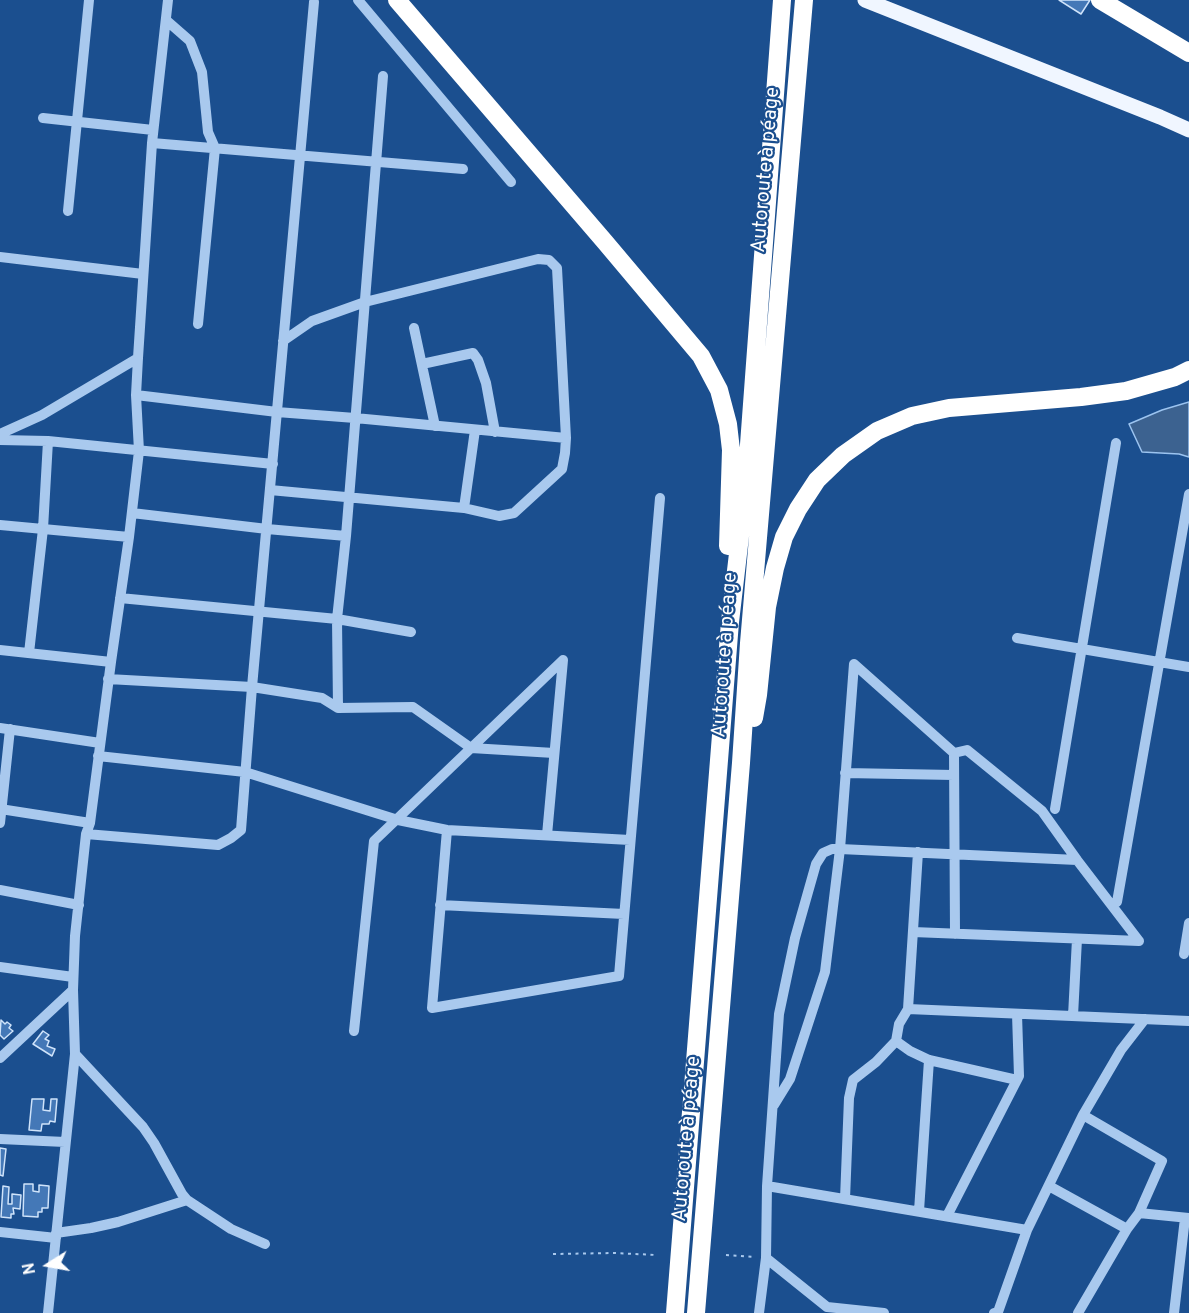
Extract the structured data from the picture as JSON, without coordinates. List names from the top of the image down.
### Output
{
  "streets": {
    "highway": ["Autoroute à péage"]
  },
  "north": "left"
}
